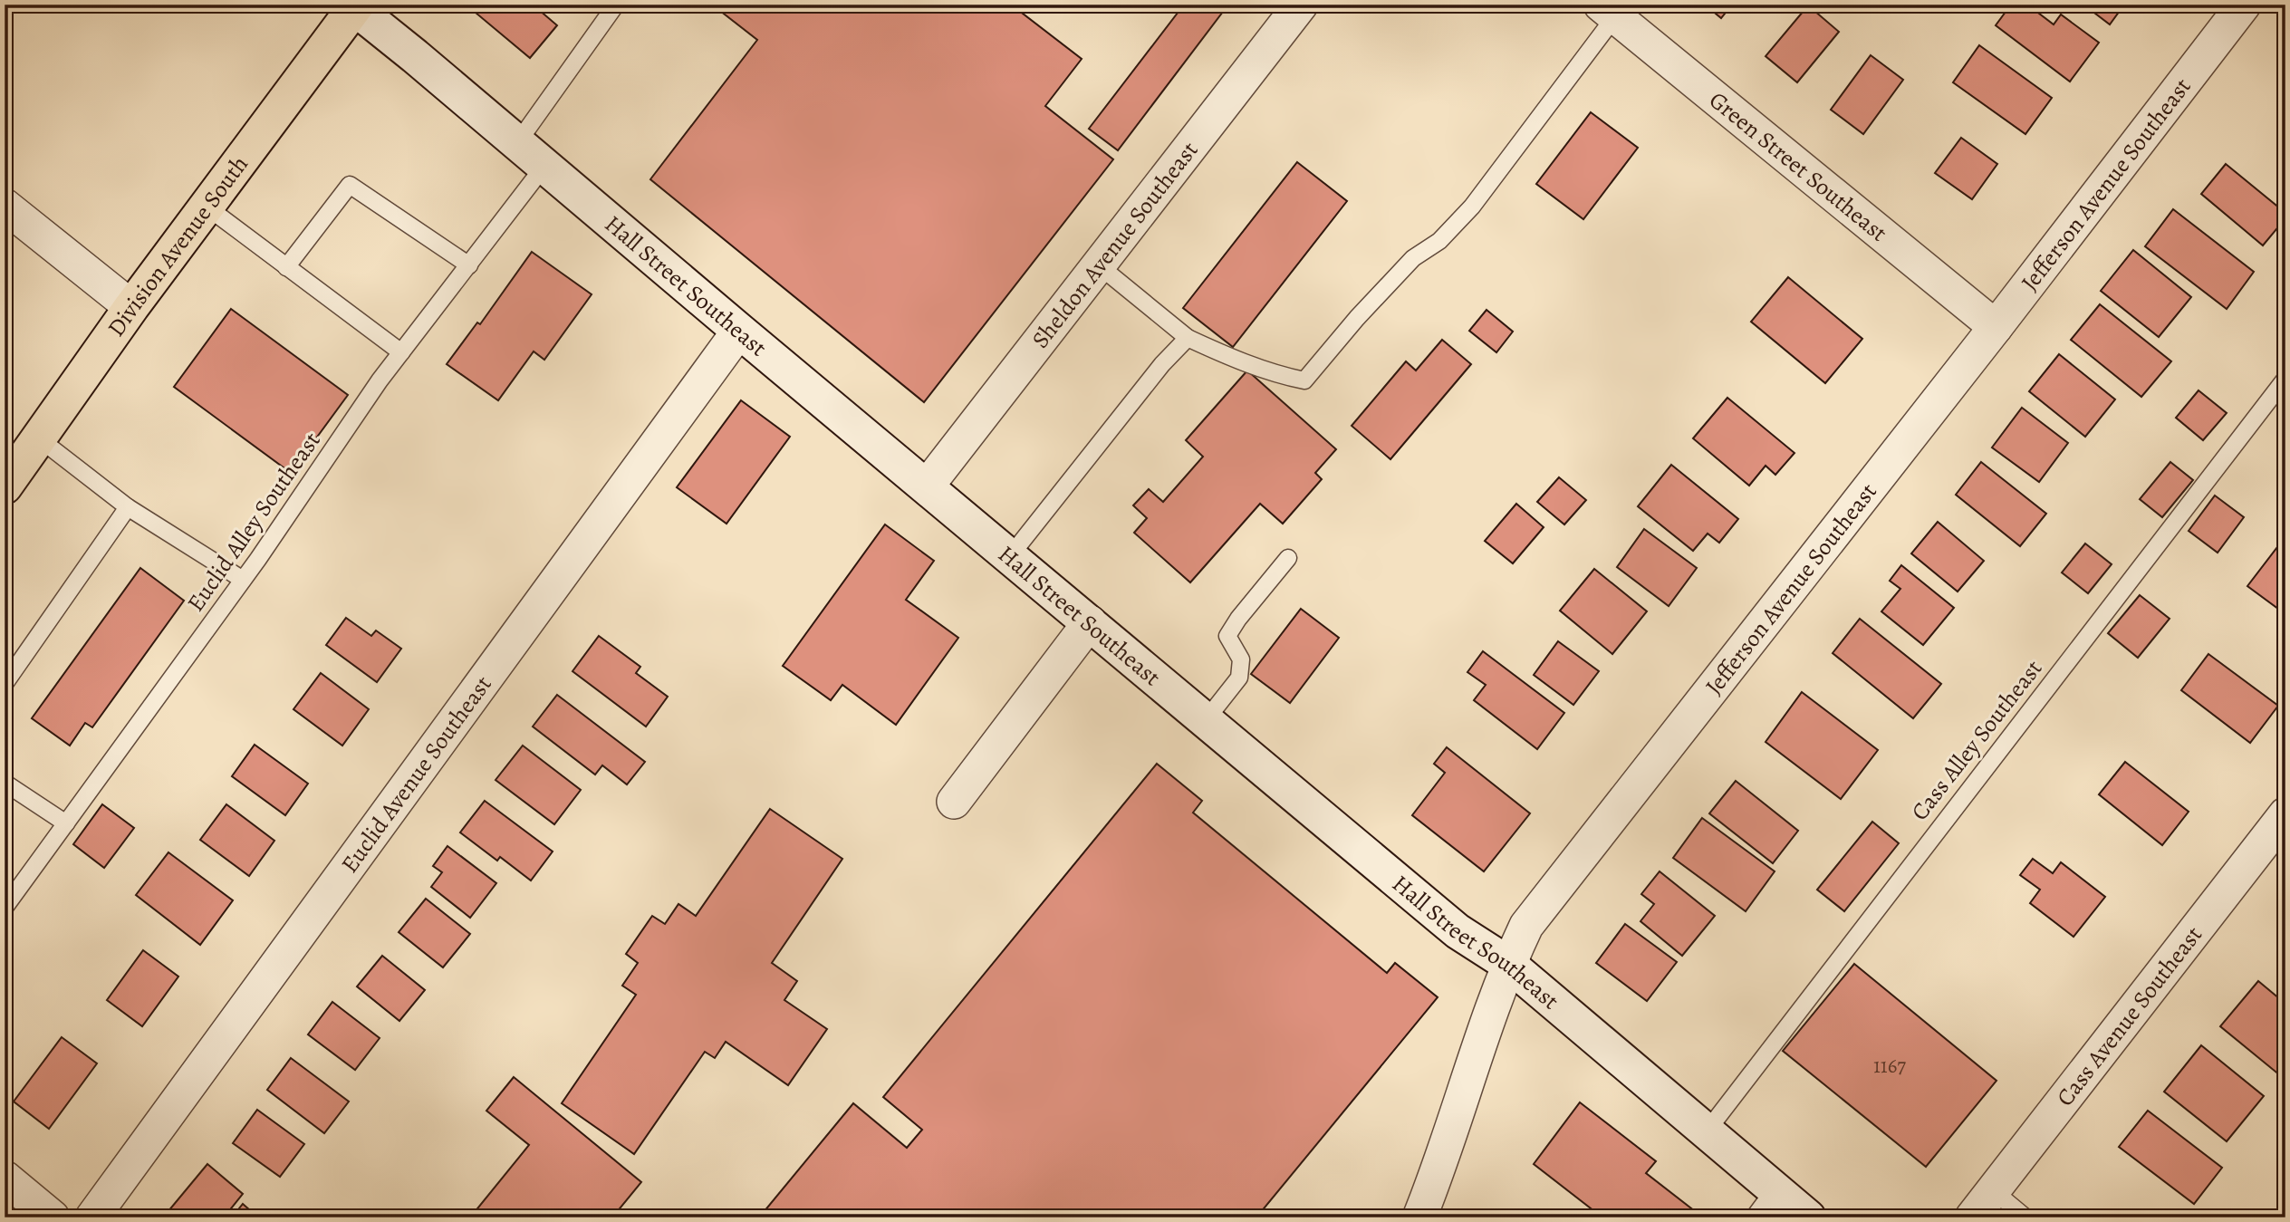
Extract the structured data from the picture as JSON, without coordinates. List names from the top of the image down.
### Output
{
  "streets": {
    "main road": ["Division Avenue South", "Hall Street Southeast"],
    "street": [
      "Green Street Southeast",
      "Jefferson Avenue Southeast",
      "Sheldon Avenue Southeast",
      "Euclid Avenue Southeast",
      "Cass Avenue Southeast"
    ],
    "lane": ["Euclid Alley Southeast", "Cass Alley Southeast"]
  },
  "crossings": [
    ["Green Street Southeast", "Jefferson Avenue Southeast"],
    ["Jefferson Avenue Southeast", "Hall Street Southeast"],
    ["Sheldon Avenue Southeast", "Hall Street Southeast"],
    ["Division Avenue South", "Hall Street Southeast"],
    ["Hall Street Southeast", "Euclid Alley Southeast"],
    ["Hall Street Southeast", "Cass Alley Southeast"],
    ["Hall Street Southeast", "Euclid Avenue Southeast"]
  ],
  "house_numbers": ["1167"]
}
